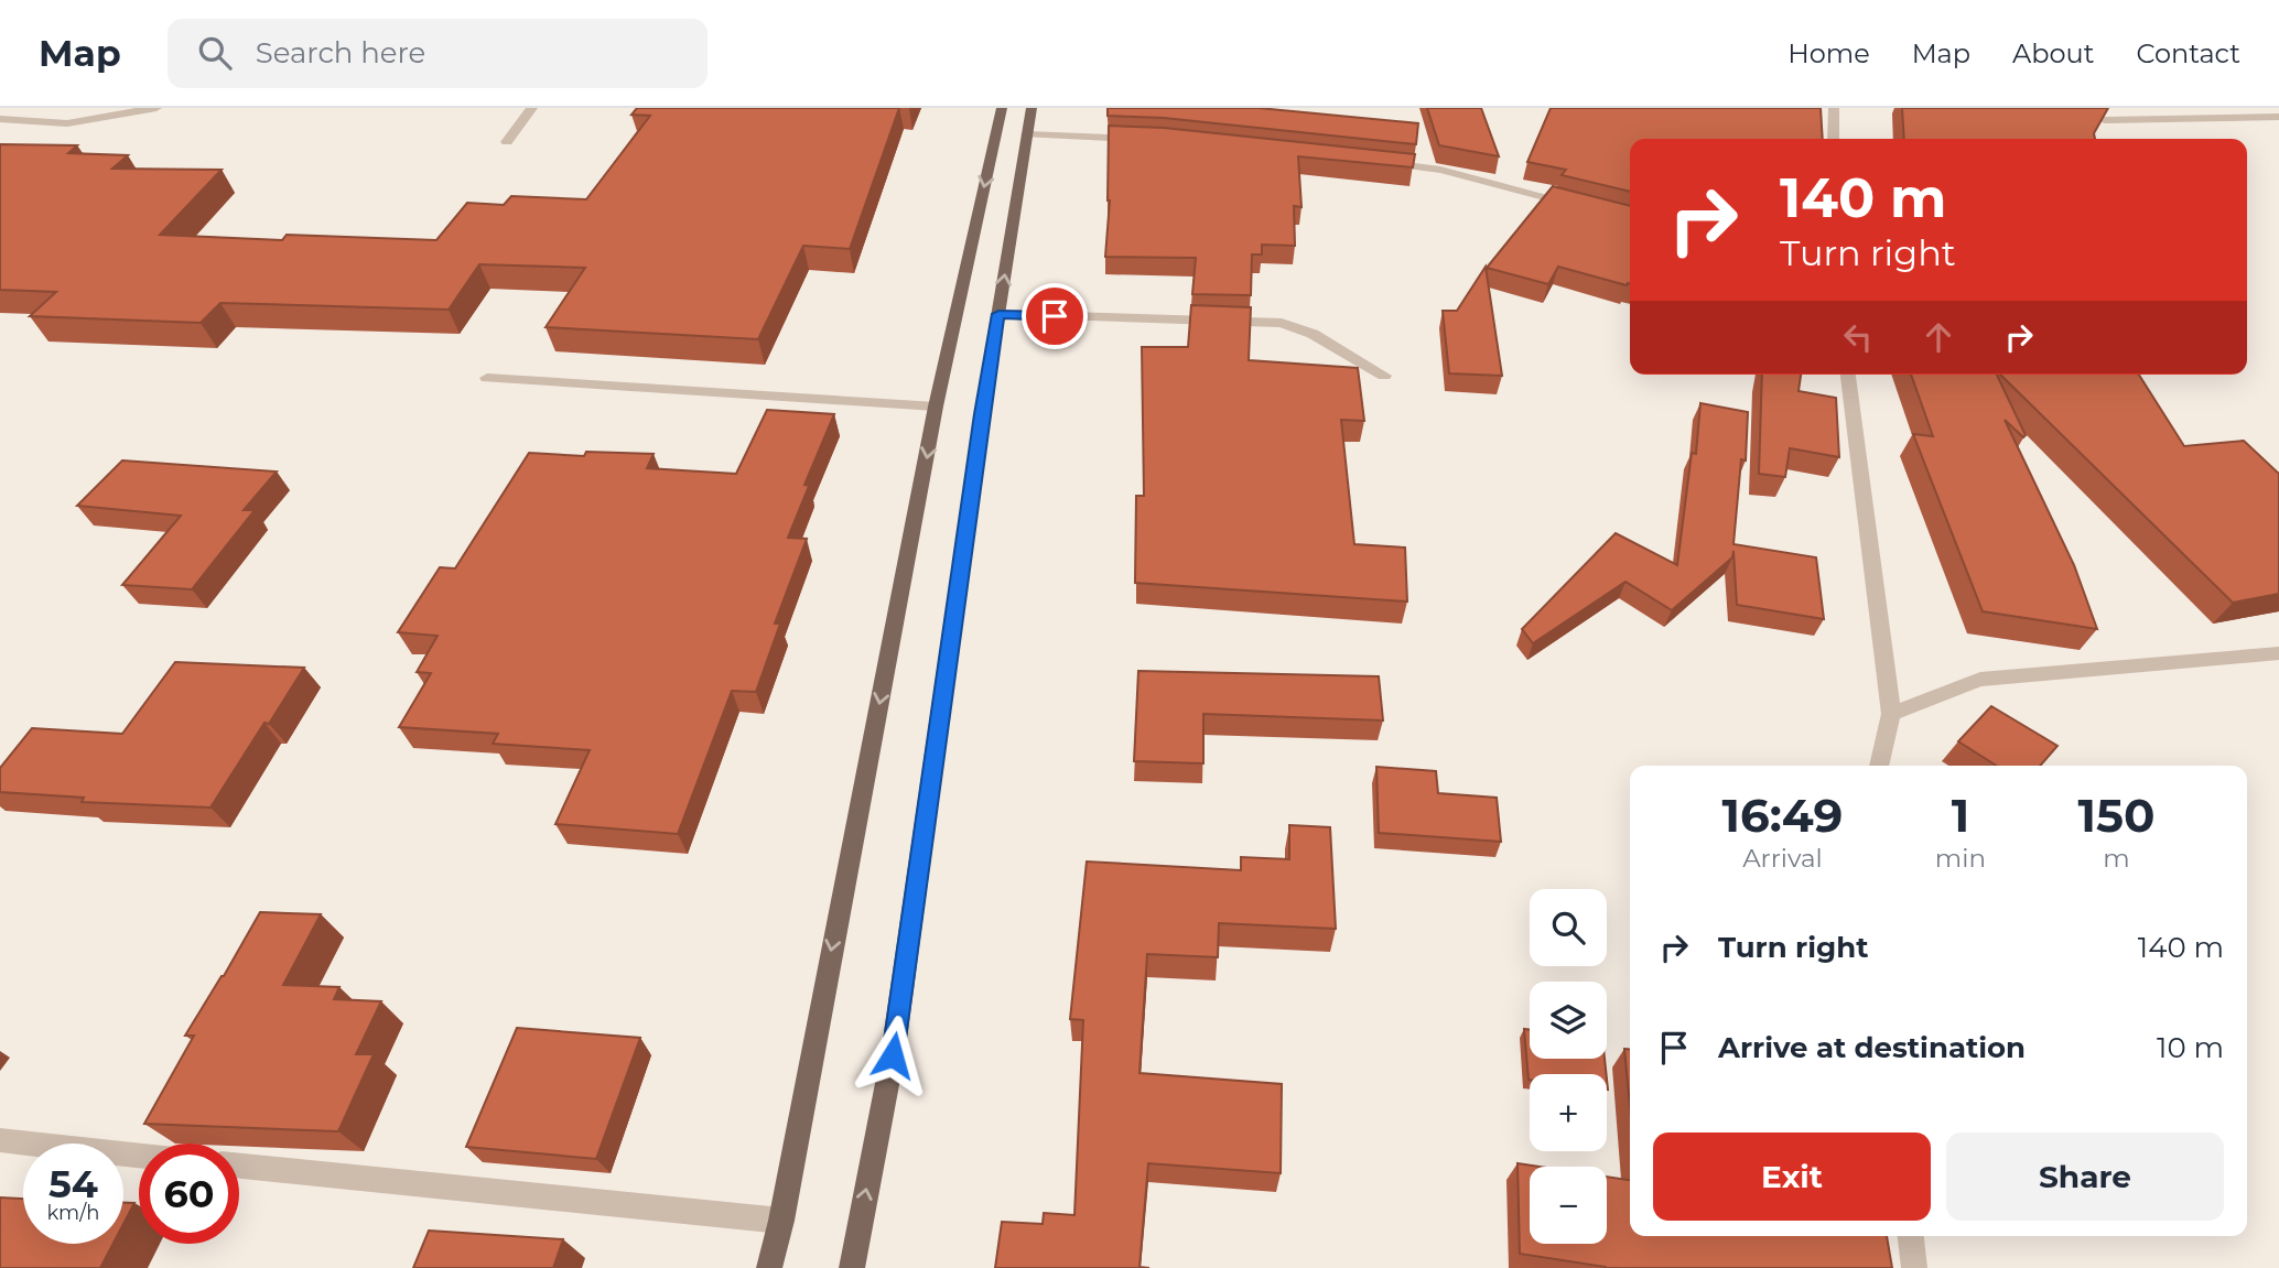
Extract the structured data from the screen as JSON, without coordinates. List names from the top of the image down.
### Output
{
  "page": {
    "header": "Map",
    "search": "Search here",
    "nav": [
      "Home",
      "Map",
      "About",
      "Contact"
    ],
    "turn": ["140 m", "Turn right"],
    "eta": [
      "16:49",
      "Arrival",
      "1",
      "min",
      "150",
      "m"
    ],
    "map_buttons": ["+", "−"],
    "list": [
      {
        "name": "Turn right",
        "value": "140 m"
      },
      {
        "name": "Arrive at destination",
        "value": "10 m"
      }
    ],
    "buttons": ["Exit", "Share"],
    "speed": "54 km/h",
    "limit": "60"
  }
}
